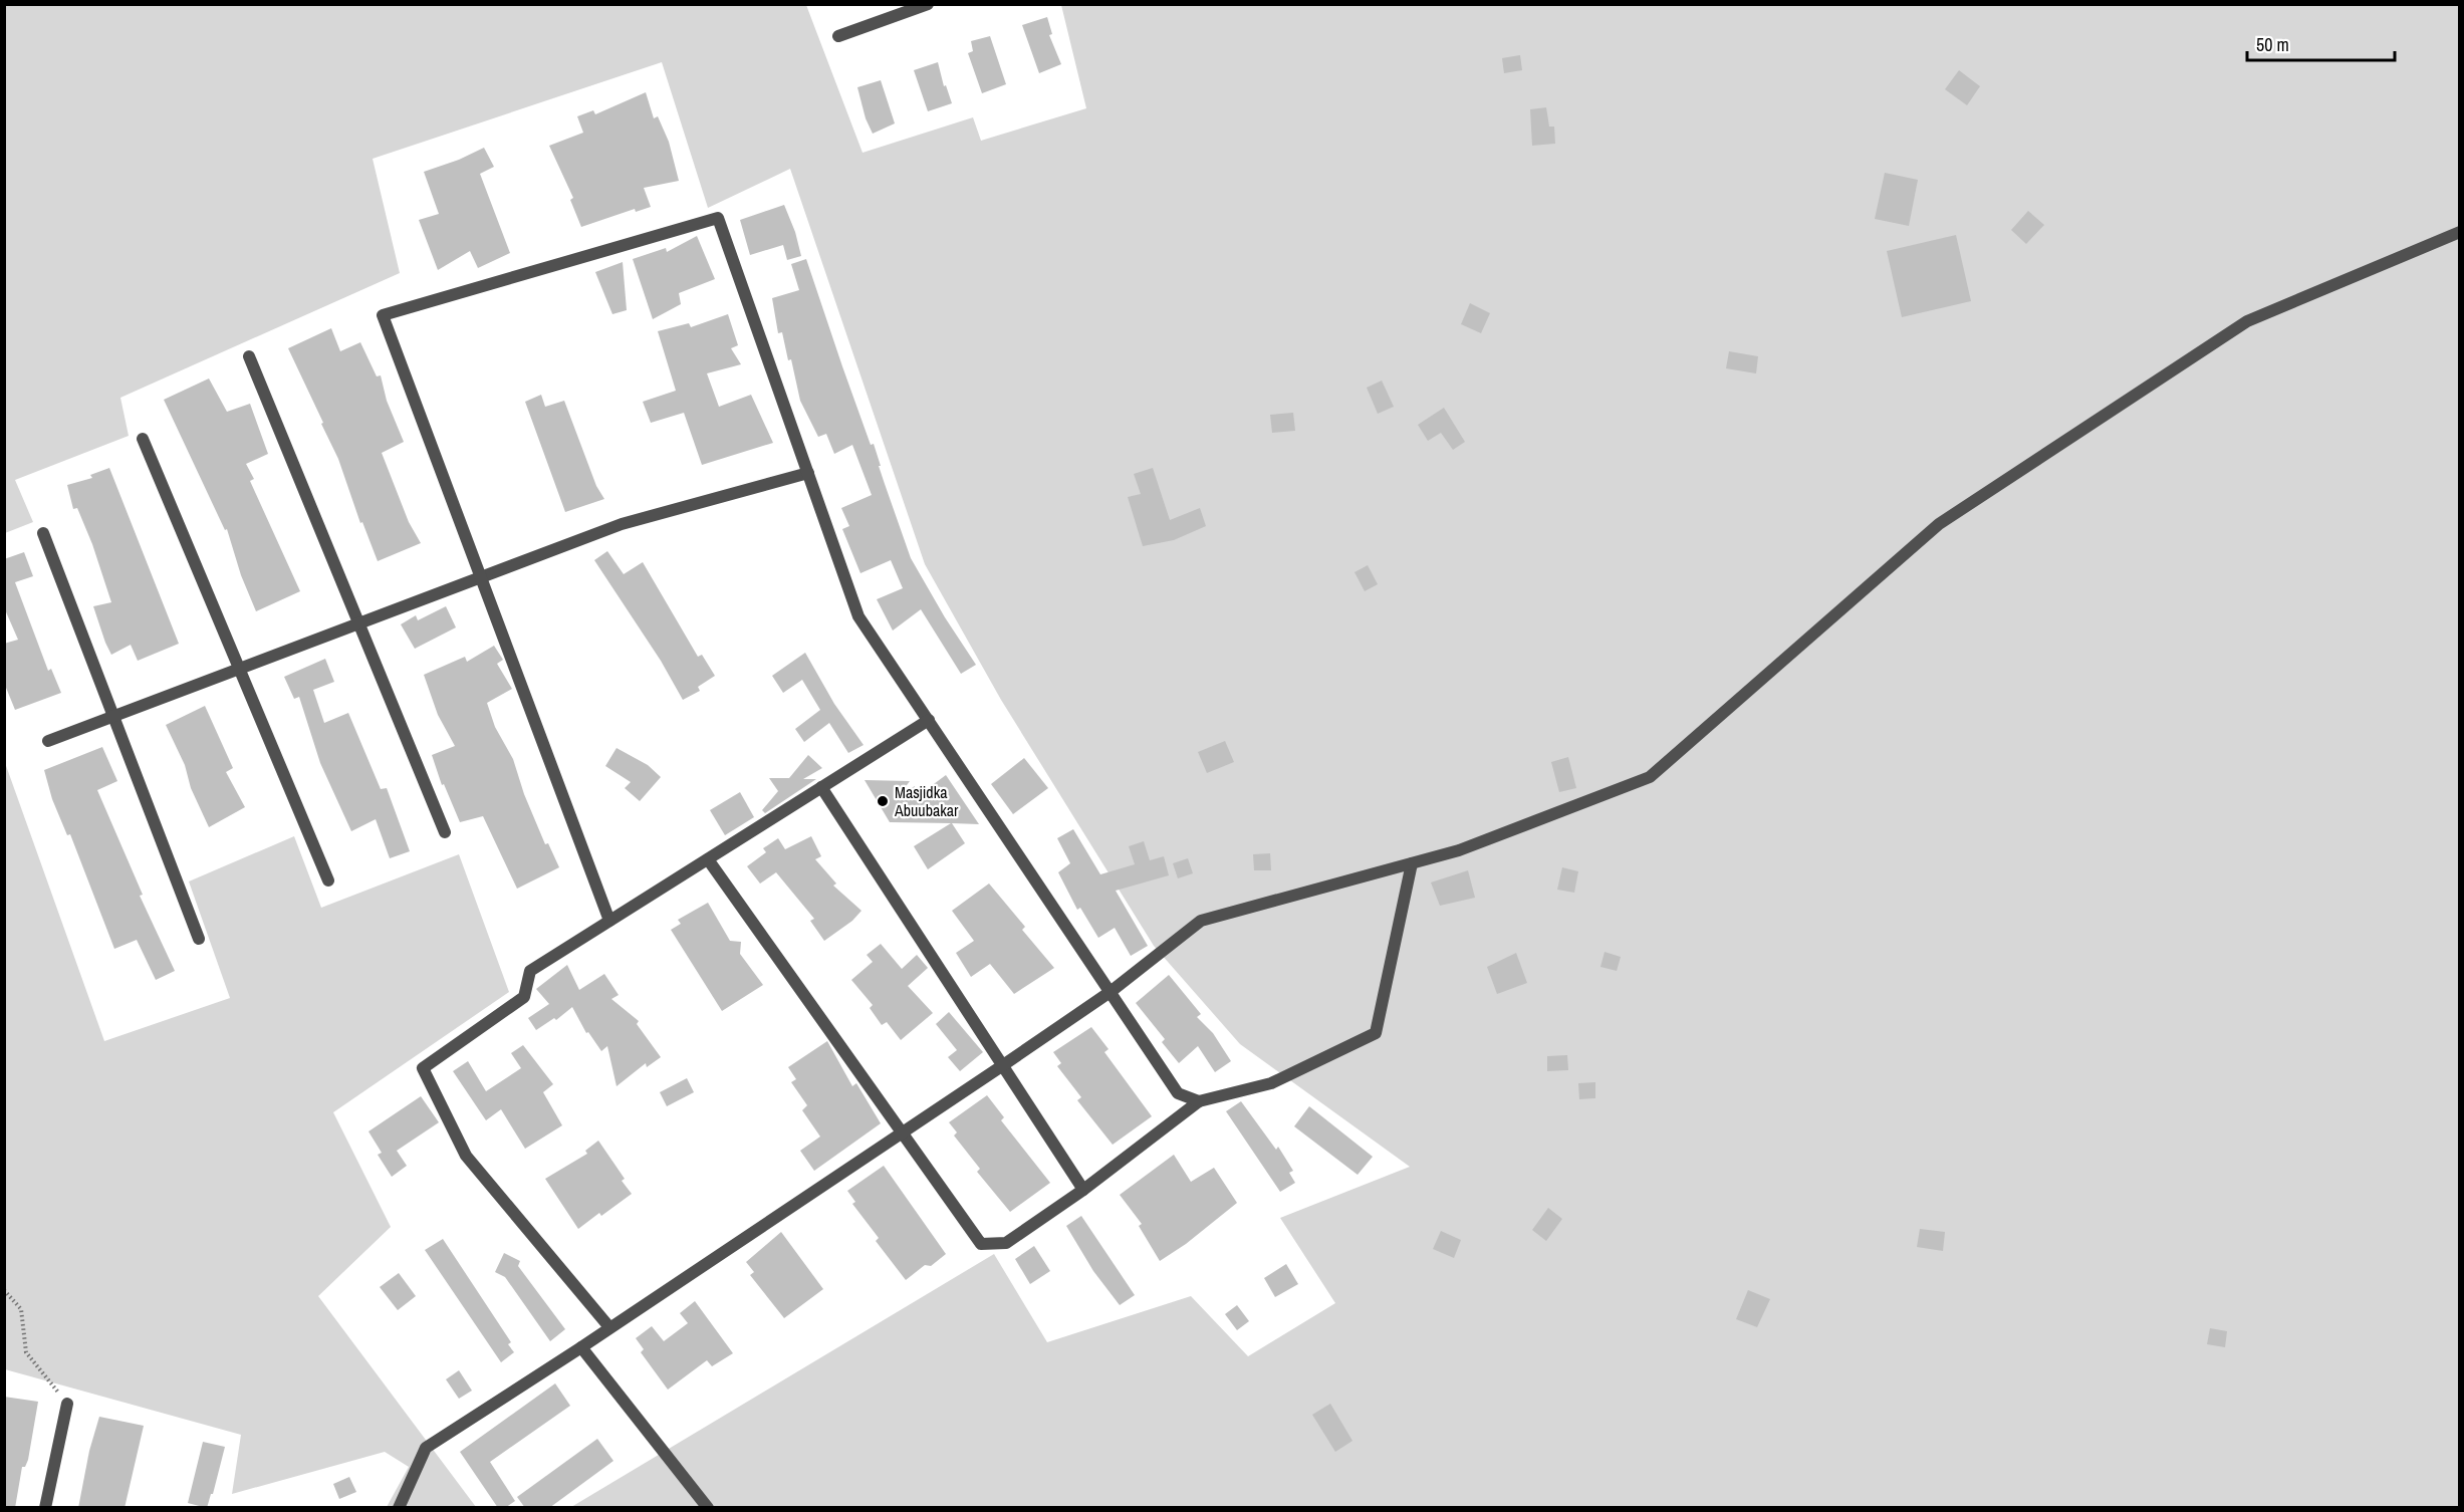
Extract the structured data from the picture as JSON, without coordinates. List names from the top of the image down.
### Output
{
  "places": ["Masjidka Abuubakar"],
  "scale_bar": "50 m"
}
